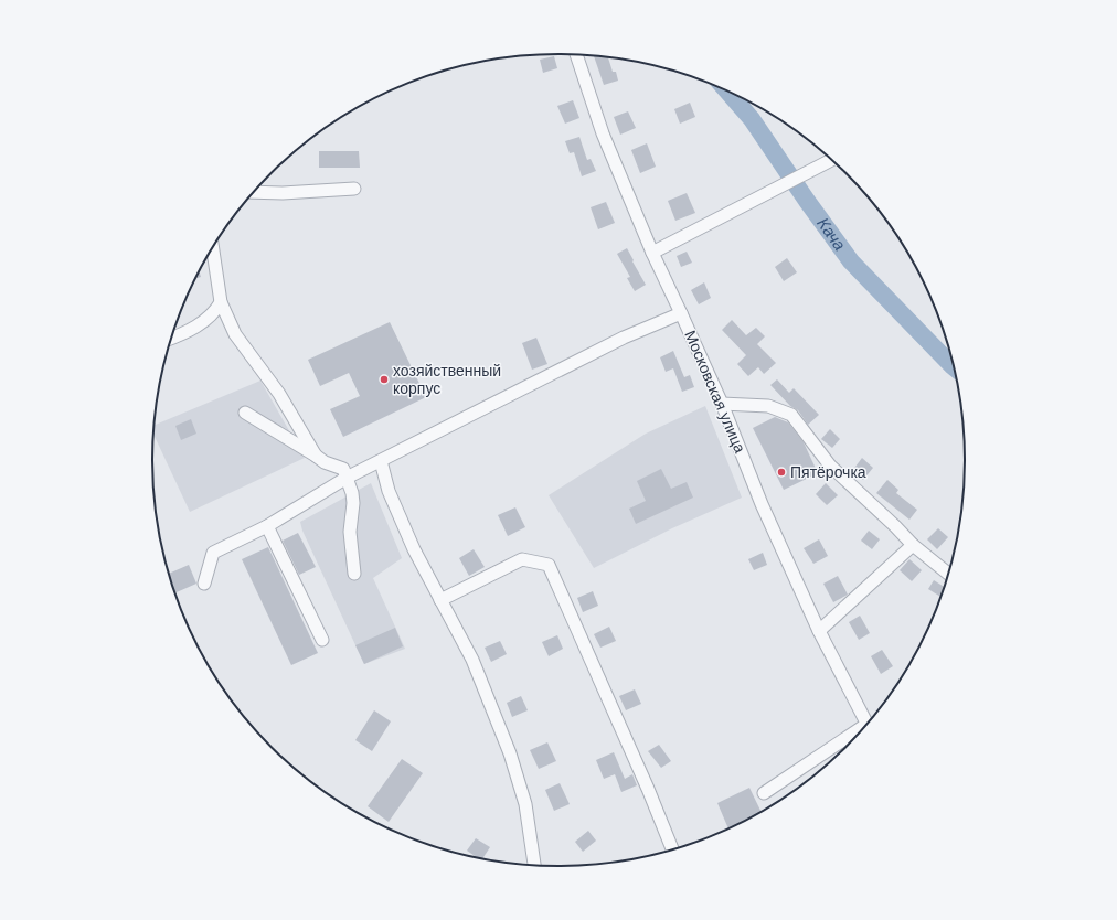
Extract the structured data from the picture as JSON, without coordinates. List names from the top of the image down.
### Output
{
  "streets": {
    "street": ["Московская улица"]
  },
  "water": ["Кача"],
  "places": ["хозяйственный корпус", "Пятёрочка"]
}
